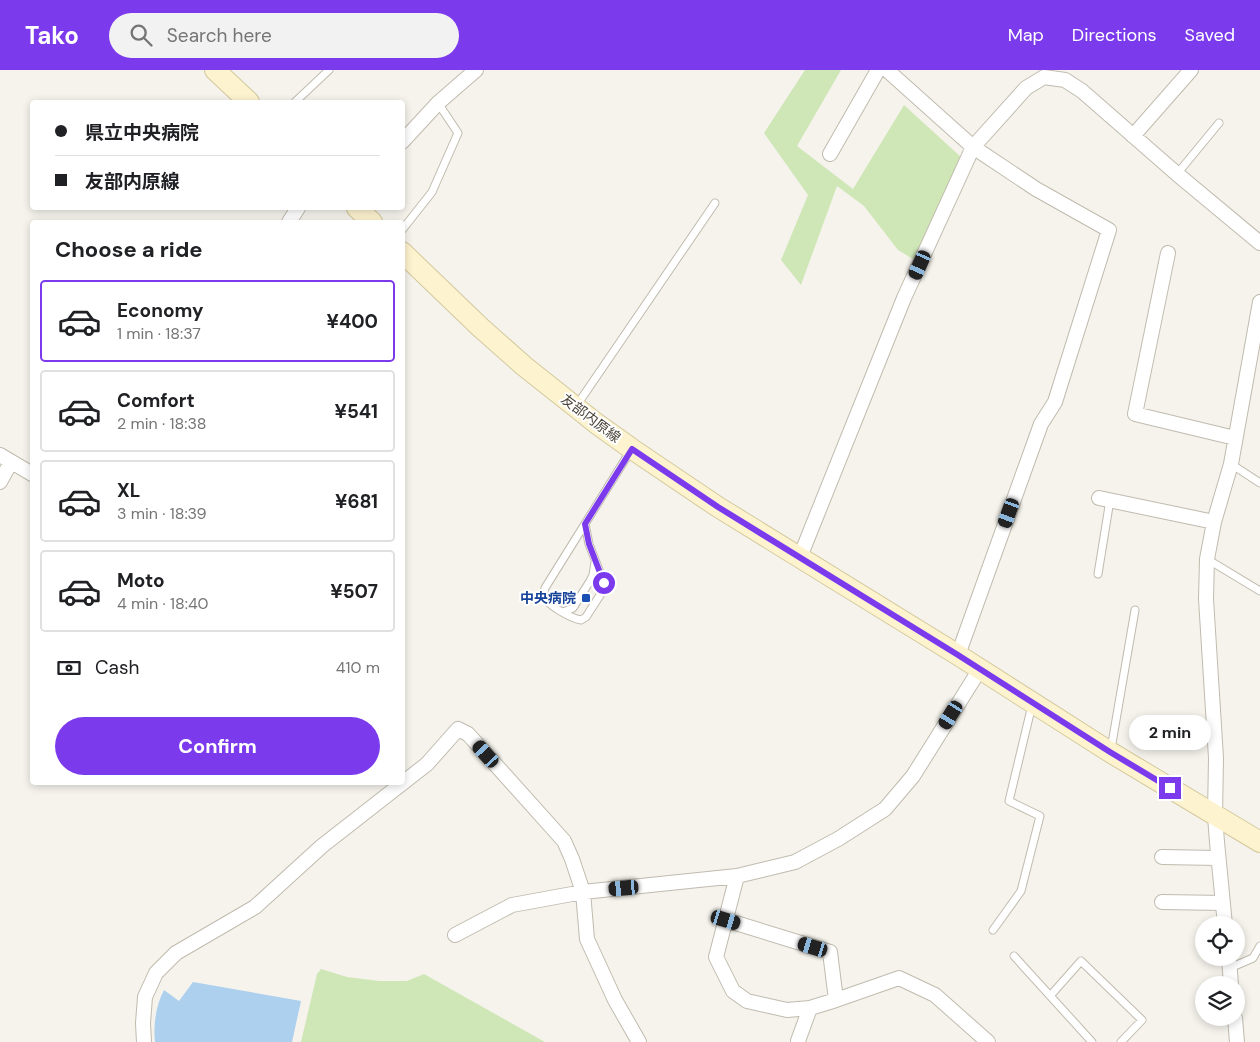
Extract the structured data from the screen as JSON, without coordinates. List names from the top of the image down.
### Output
{
  "streets": {
    "main road": ["友部内原線"]
  },
  "places": {
    "transit": ["中央病院"]
  },
  "page": {
    "header": "Tako",
    "search": "Search here",
    "nav": ["Map", "Directions", "Saved"],
    "banner": ["県立中央病院", "友部内原線"],
    "heading": "Choose a ride",
    "list": [
      {
        "name": "Economy",
        "note": "1 min · 18:37",
        "value": "¥400"
      },
      {
        "name": "Comfort",
        "note": "2 min · 18:38",
        "value": "¥541"
      },
      {
        "name": "XL",
        "note": "3 min · 18:39",
        "value": "¥681"
      },
      {
        "name": "Moto",
        "note": "4 min · 18:40",
        "value": "¥507"
      }
    ],
    "pay": ["Cash", "410 m"],
    "buttons": "Confirm",
    "bubble": "2 min"
  }
}
